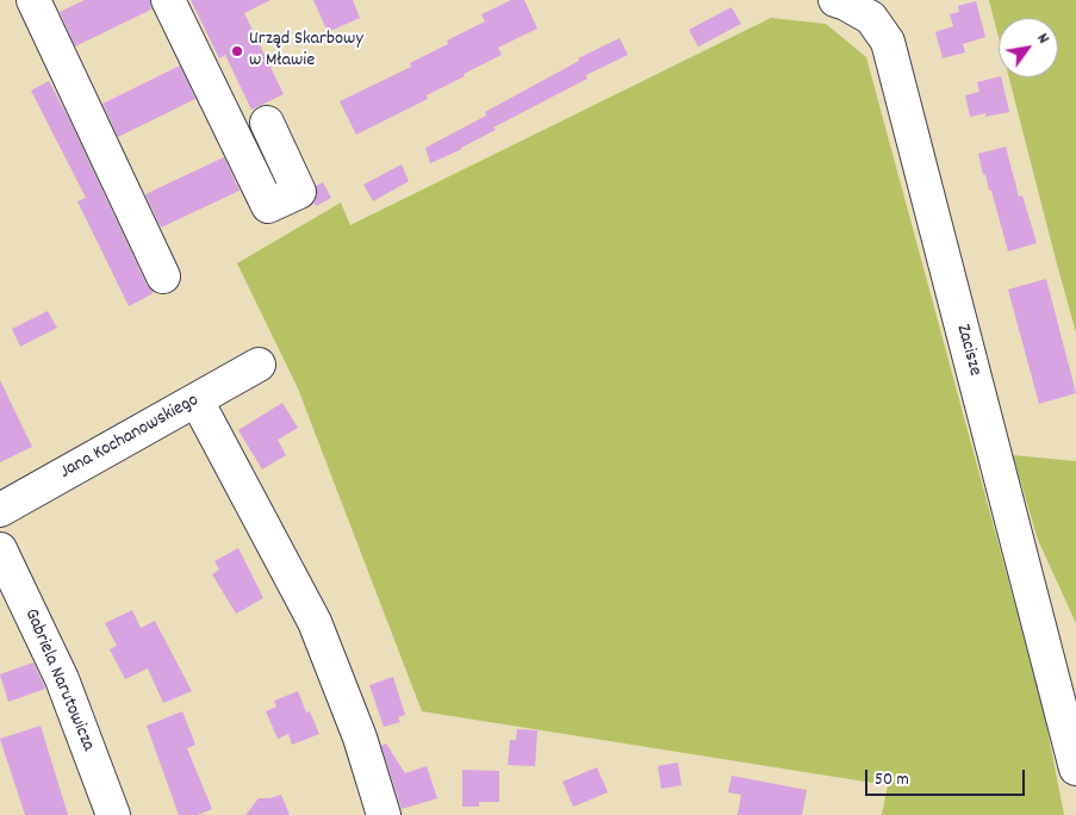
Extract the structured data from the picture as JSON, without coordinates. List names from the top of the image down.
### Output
{
  "streets": {
    "street": ["Zacisze", "Jana Kochanowskiego", "Gabriela Narutowicza"]
  },
  "places": ["Urząd Skarbowy w Mławie"],
  "scale_bar": "50 m",
  "north": "top right"
}
